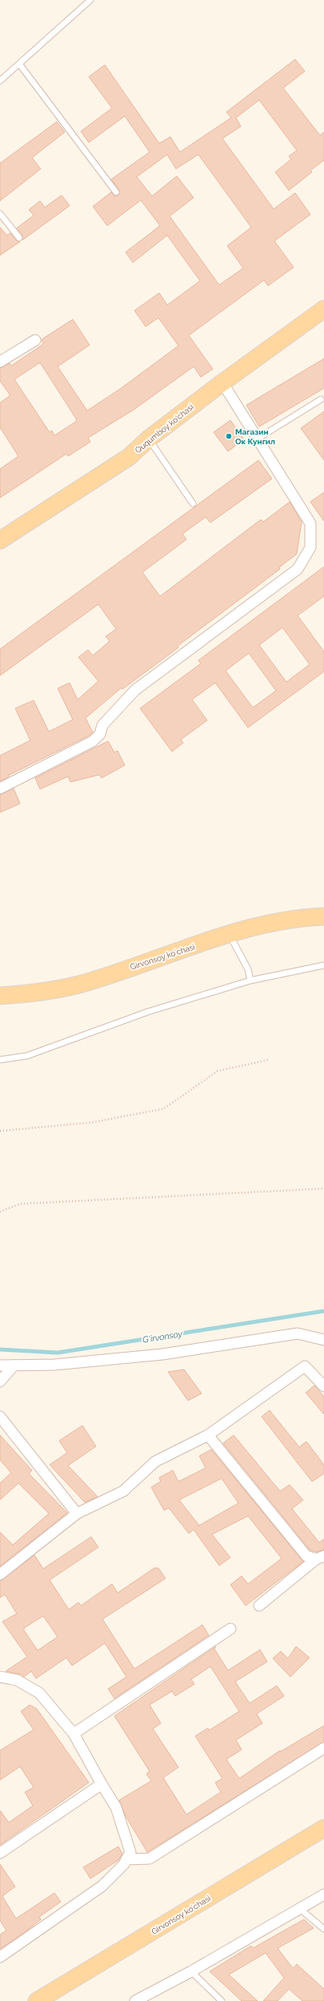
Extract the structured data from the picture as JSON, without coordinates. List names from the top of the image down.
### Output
{
  "streets": {
    "main road": ["Ququmboy ko'chasi", "Girvonsoy koʻchasi"]
  },
  "water": ["G‘irvonsoy"],
  "places": ["Магазин Ок Кунгил"]
}
